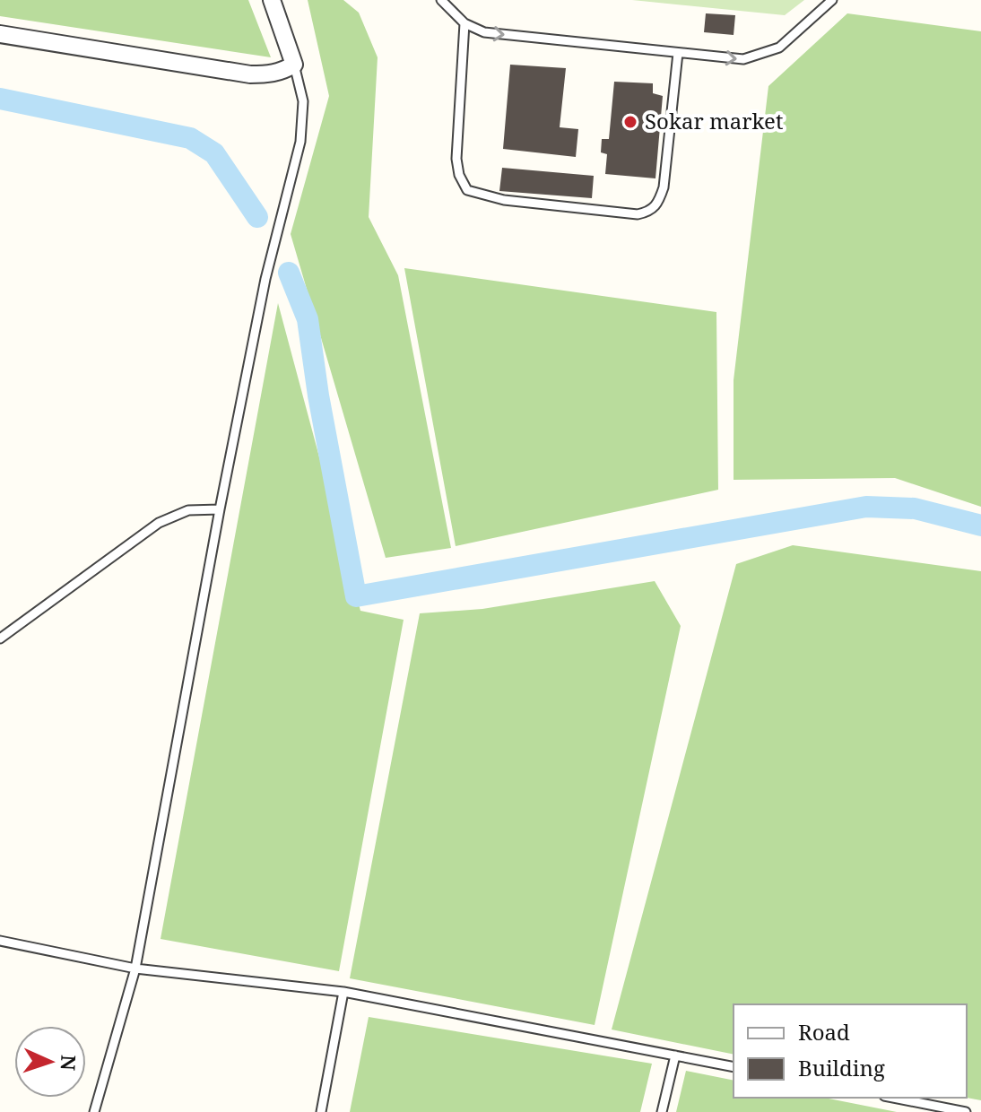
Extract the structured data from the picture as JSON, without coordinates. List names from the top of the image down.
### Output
{
  "places": ["Sokar market"],
  "legend": ["Road", "Building"],
  "north": "right"
}
